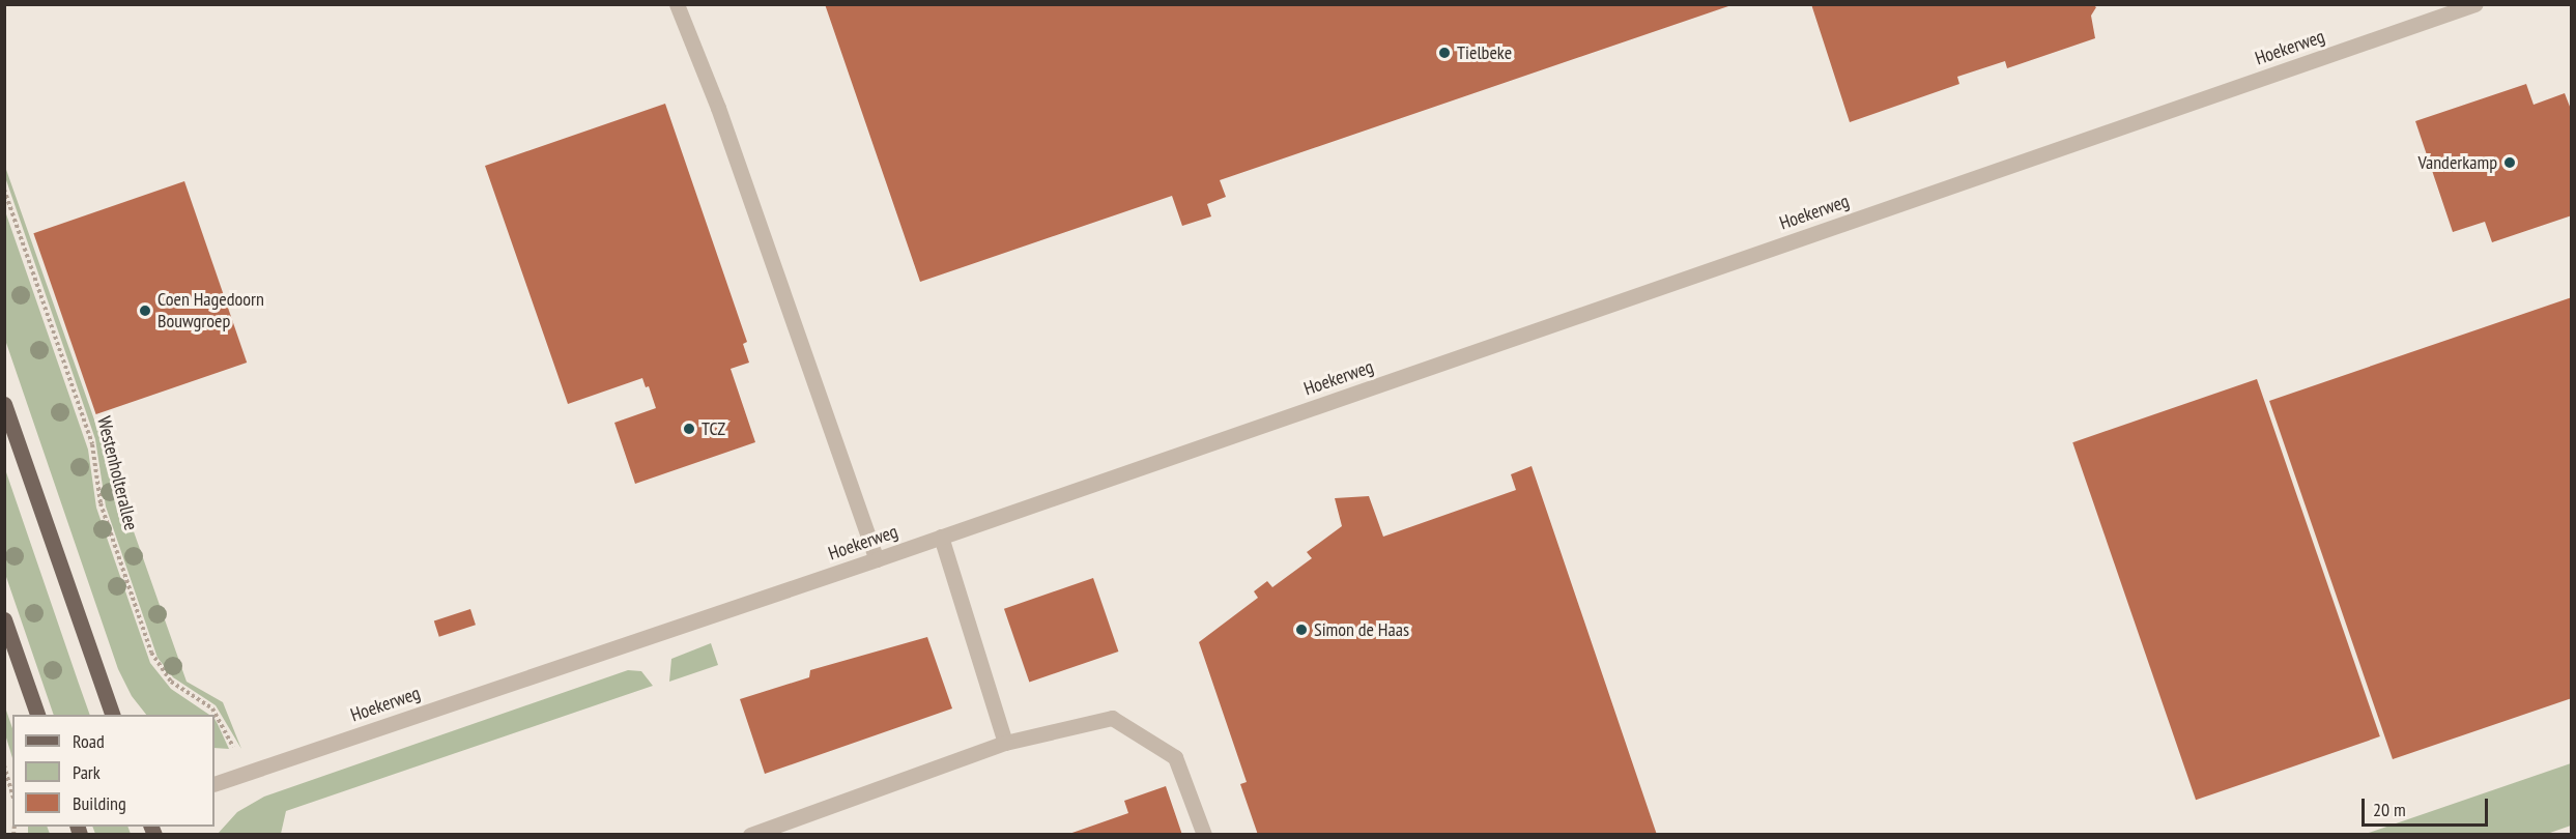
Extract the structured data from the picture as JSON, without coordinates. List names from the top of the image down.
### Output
{
  "streets": {
    "street": ["Hoekerweg"],
    "path": ["Westenholterallee"]
  },
  "crossings": [
    ["Hoekerweg", "Westenholterallee"]
  ],
  "places": [
    "Tielbeke",
    "Vanderkamp",
    "Coen Hagedoorn Bouwgroep",
    "TCZ",
    "Simon de Haas"
  ],
  "legend": ["Road", "Park", "Building"],
  "scale_bar": "20 m"
}
